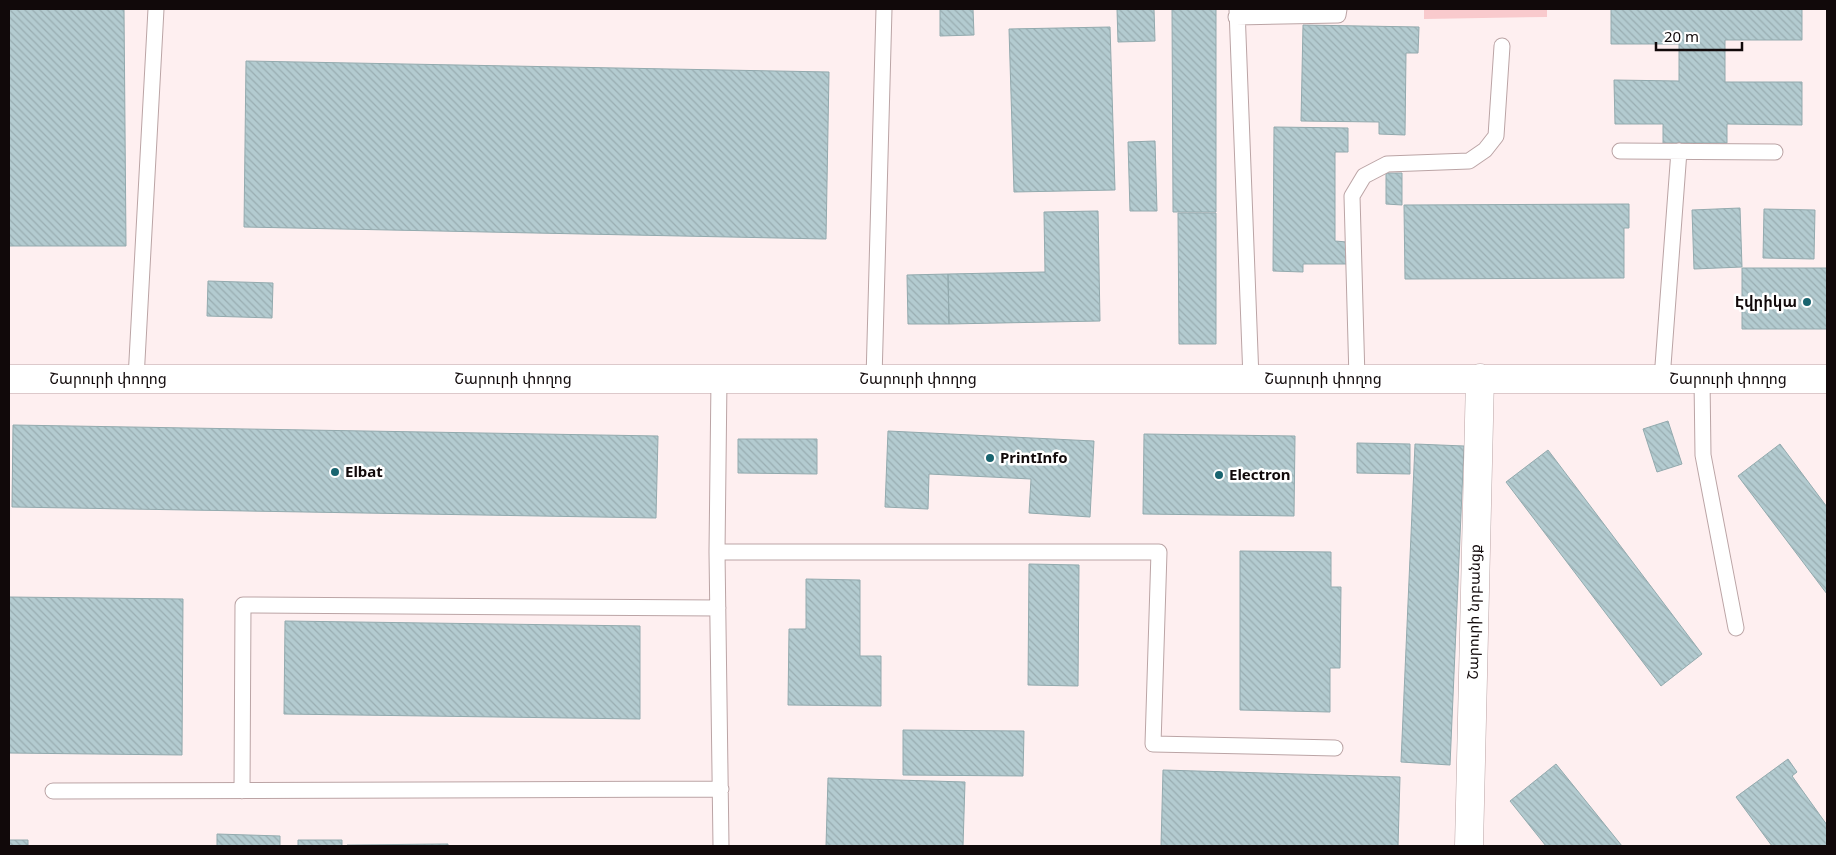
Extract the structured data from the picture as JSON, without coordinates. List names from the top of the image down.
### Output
{
  "streets": {
    "street": ["Շարուրի փողոց", "Շարուրի նրբանցք"]
  },
  "crossings": [
    ["Շարուրի փողոց", "Շարուրի նրբանցք"]
  ],
  "places": [
    "Էվրիկա",
    "PrintInfo",
    "Elbat",
    "Electron"
  ],
  "scale_bar": "20 m"
}
